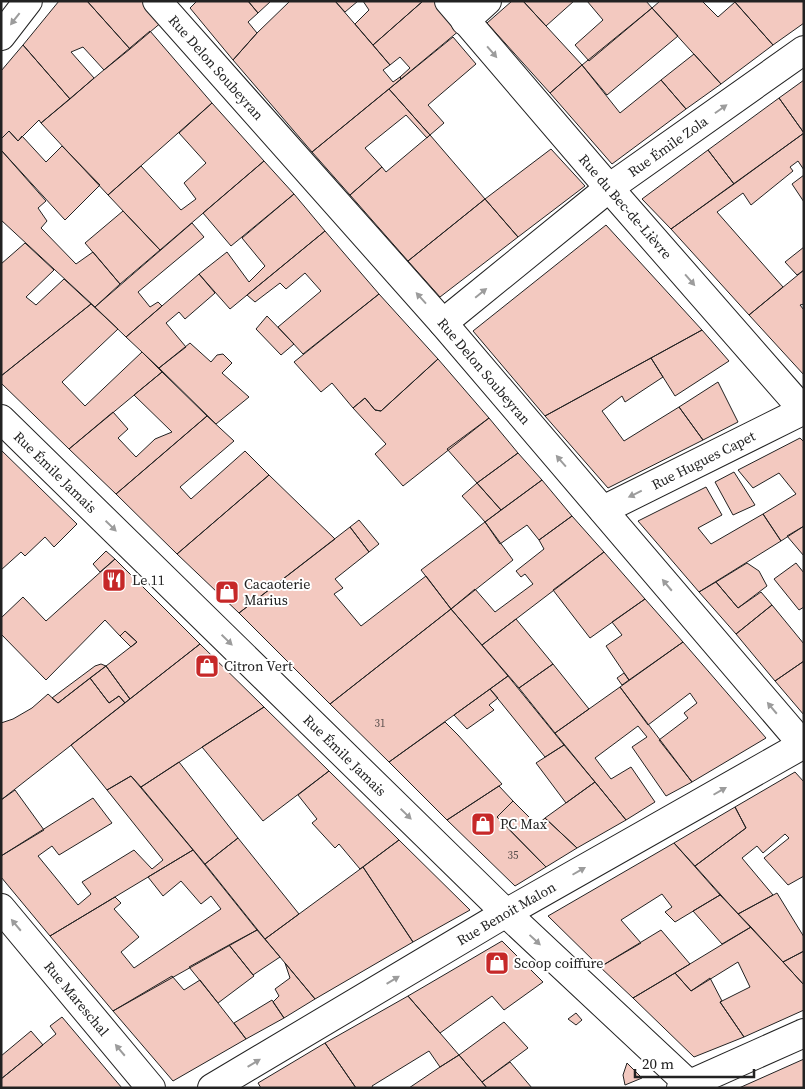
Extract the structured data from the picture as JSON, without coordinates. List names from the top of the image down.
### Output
{
  "streets": {
    "street": [
      "Rue Delon Soubeyran",
      "Rue Émile Zola",
      "Rue du Bec-de-Lièvre",
      "Rue Hugues Capet",
      "Rue Émile Jamais",
      "Rue Benoit Malon",
      "Rue Mareschal"
    ]
  },
  "crossings": [
    ["Rue Delon Soubeyran", "Rue Émile Zola"],
    ["Rue Delon Soubeyran", "Rue Hugues Capet"],
    ["Rue Delon Soubeyran", "Rue Benoit Malon"],
    ["Rue Émile Zola", "Rue du Bec-de-Lièvre"],
    ["Rue du Bec-de-Lièvre", "Rue Hugues Capet"],
    ["Rue Émile Jamais", "Rue Benoit Malon"]
  ],
  "one_way": [
    "Rue Delon Soubeyran",
    "Rue Émile Zola",
    "Rue du Bec-de-Lièvre",
    "Rue Hugues Capet",
    "Rue Émile Jamais",
    "Rue Benoit Malon",
    "Rue Mareschal"
  ],
  "places": {
    "restaurant": ["Le 11"],
    "shop": [
      "Cacaoterie Marius",
      "Citron Vert",
      "PC Max",
      "Scoop coiffure"
    ]
  },
  "house_numbers": ["31", "35"],
  "scale_bar": "20 m"
}
